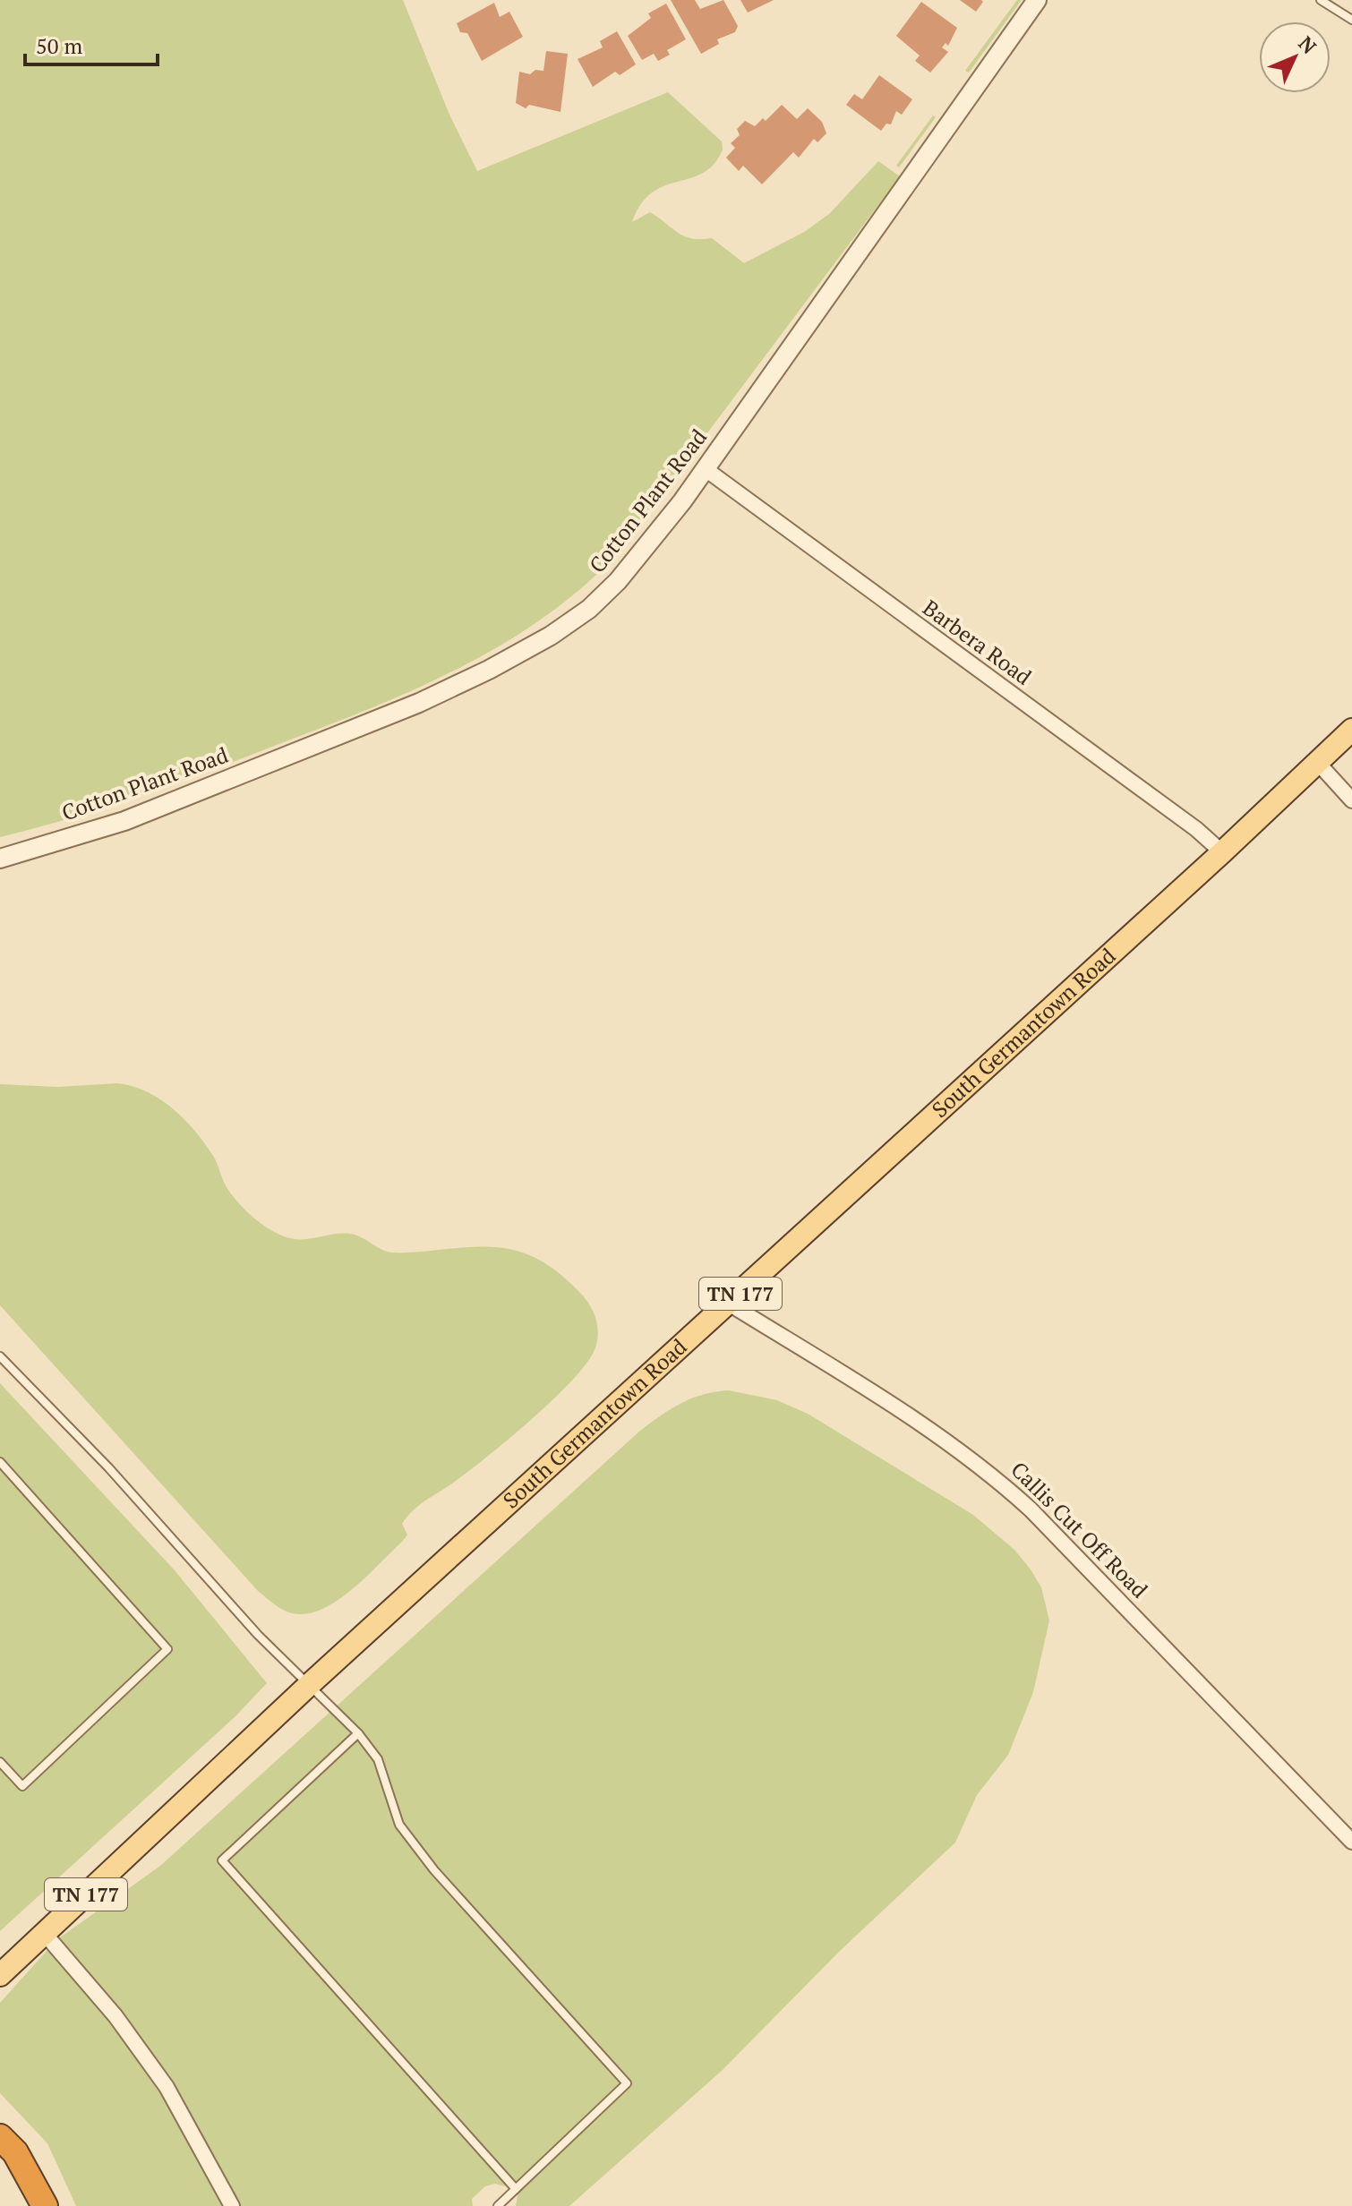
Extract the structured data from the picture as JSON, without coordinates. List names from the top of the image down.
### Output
{
  "streets": {
    "main road": ["South Germantown Road", "TN 177"],
    "street": ["Cotton Plant Road", "Barbera Road", "Callis Cut Off Road"]
  },
  "crossings": [
    ["Cotton Plant Road", "Barbera Road"],
    ["Barbera Road", "South Germantown Road"],
    ["South Germantown Road", "Callis Cut Off Road"]
  ],
  "scale_bar": "50 m",
  "north": "top right"
}
